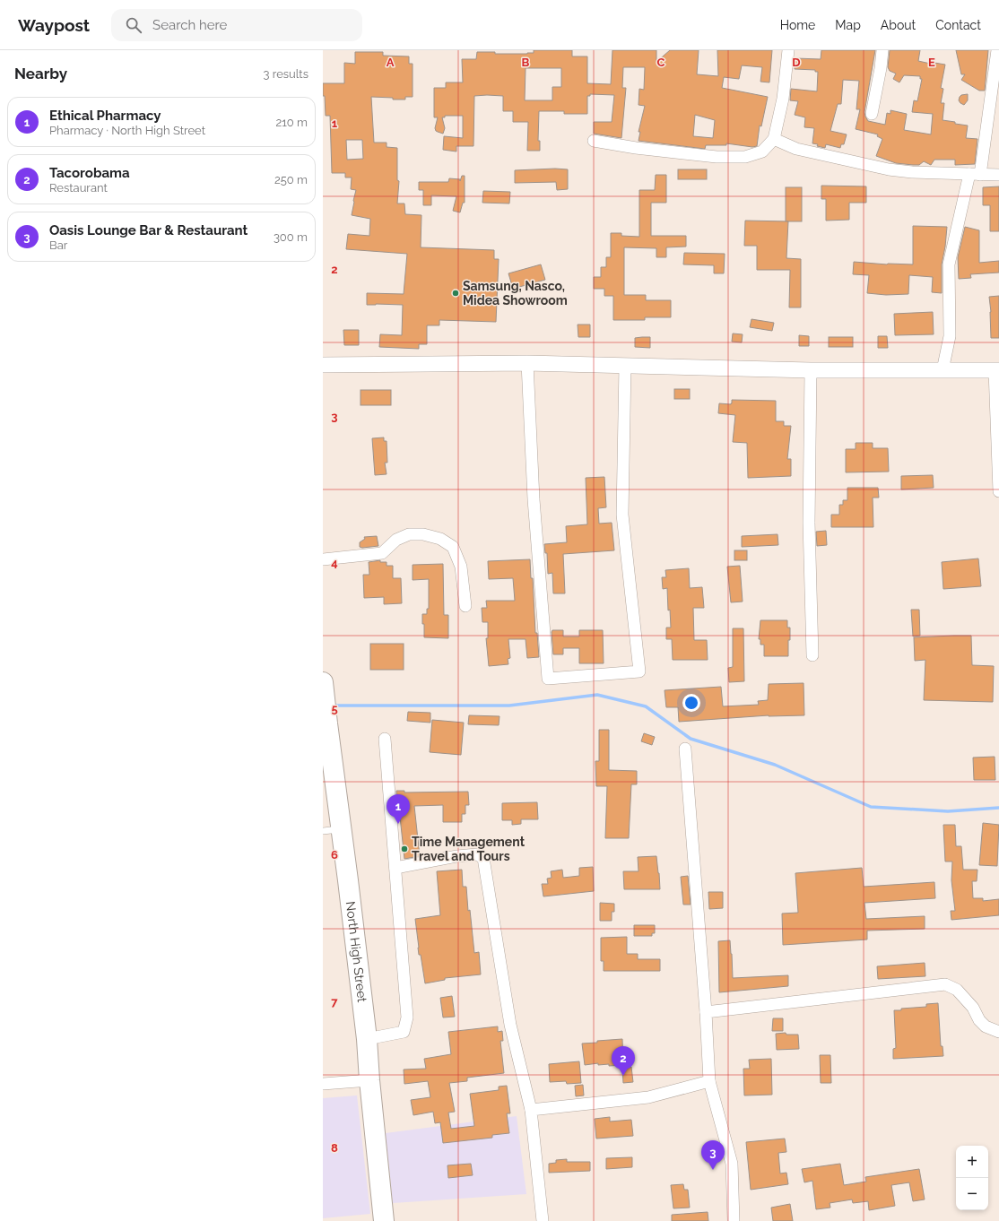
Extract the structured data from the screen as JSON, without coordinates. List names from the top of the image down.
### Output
{
  "streets": {
    "highway": ["North High Street"]
  },
  "places": ["Samsung, Nasco, Midea Showroom", "Time Management Travel and Tours"],
  "page": {
    "header": "Waypost",
    "search": "Search here",
    "nav": [
      "Home",
      "Map",
      "About",
      "Contact"
    ],
    "heading": ["Nearby", "3 results"],
    "list": [
      {
        "mark": "1",
        "name": "Ethical Pharmacy",
        "note": "Pharmacy · North High Street",
        "value": "210 m"
      },
      {
        "mark": "2",
        "name": "Tacorobama",
        "note": "Restaurant",
        "value": "250 m"
      },
      {
        "mark": "3",
        "name": "Oasis Lounge Bar & Restaurant",
        "note": "Bar",
        "value": "300 m"
      }
    ],
    "pins": ["1", "2", "3"],
    "map_buttons": ["+", "−"]
  },
  "grid": {
    "columns": [
      "A",
      "B",
      "C",
      "D",
      "E"
    ],
    "rows": [
      "1",
      "2",
      "3",
      "4",
      "5",
      "6",
      "7",
      "8"
    ]
  }
}
